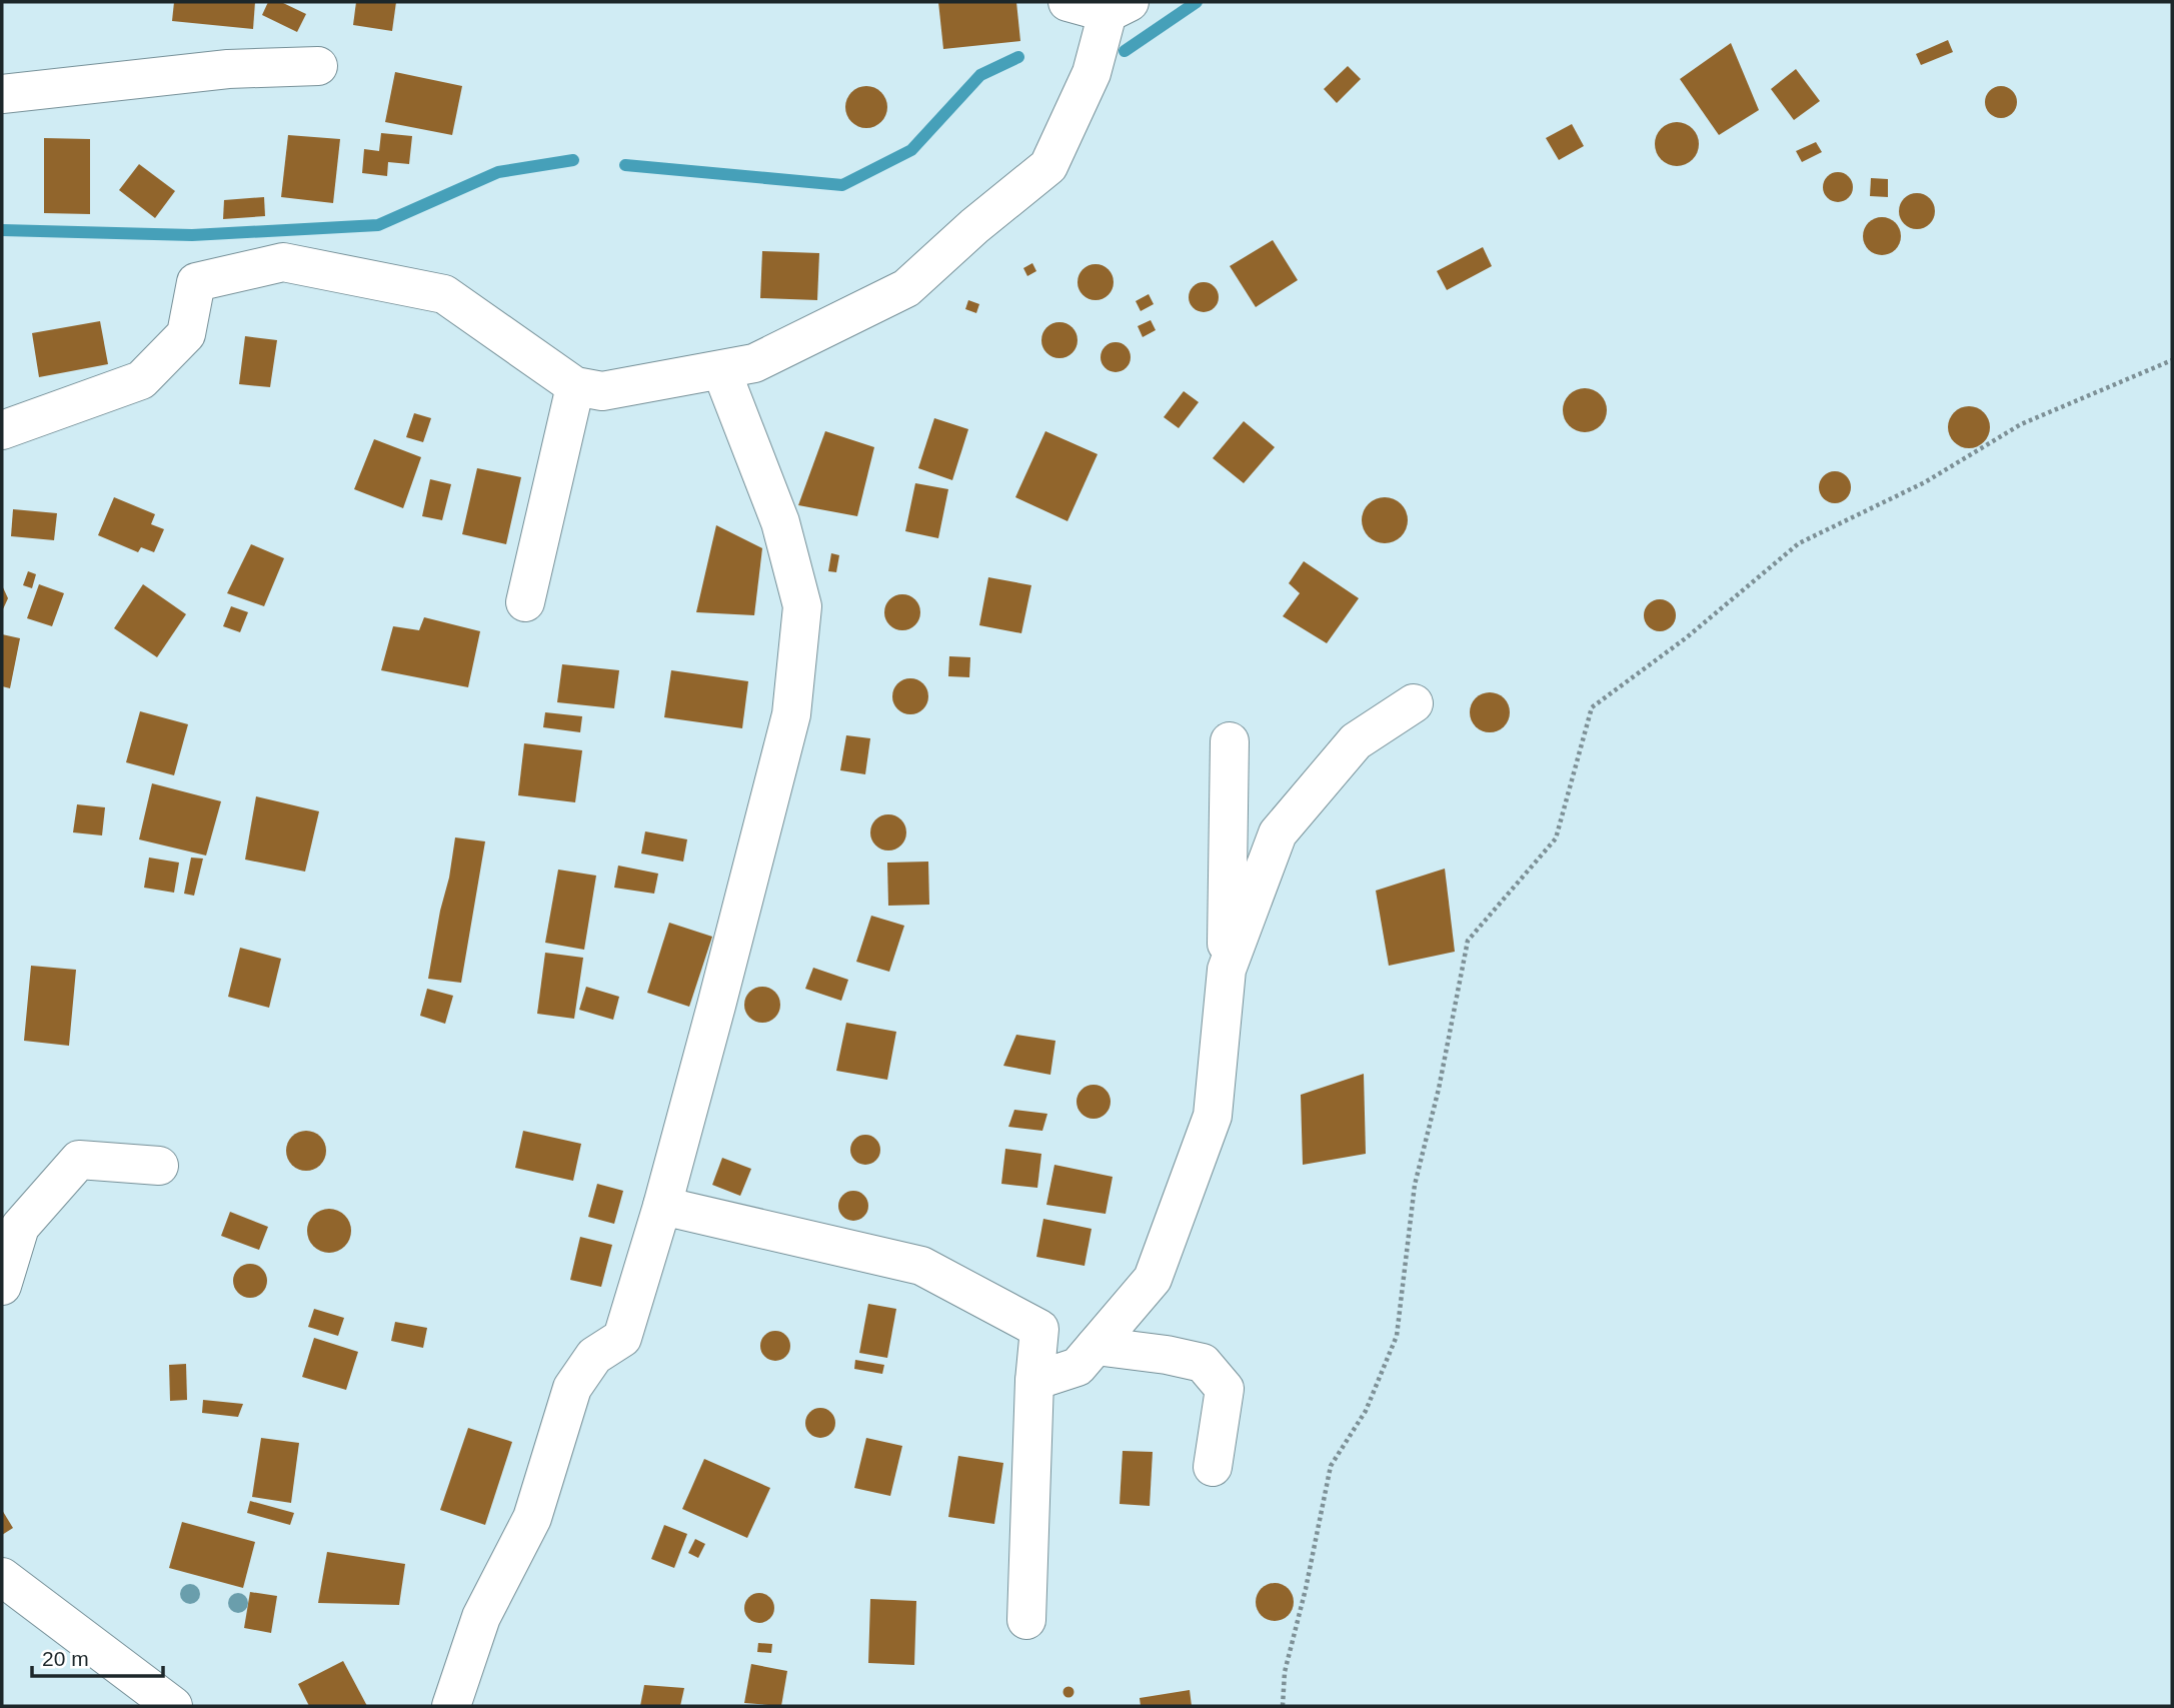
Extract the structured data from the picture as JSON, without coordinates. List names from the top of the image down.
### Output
{
  "scale_bar": "20 m"
}
